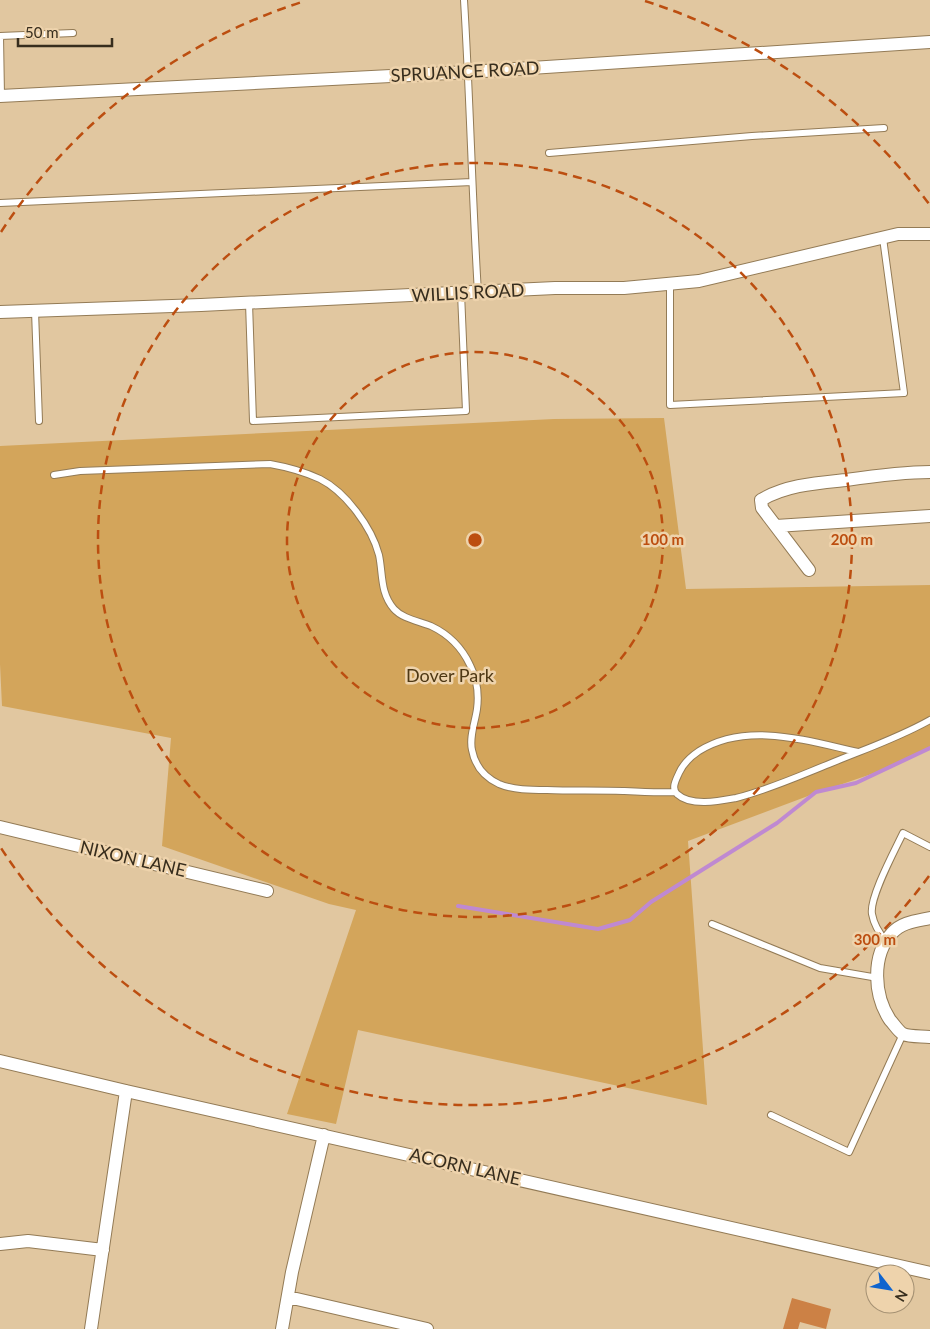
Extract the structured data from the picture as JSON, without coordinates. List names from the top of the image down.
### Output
{
  "streets": {
    "street": [
      "SPRUANCE ROAD",
      "WILLIS ROAD",
      "NIXON LANE",
      "ACORN LANE"
    ]
  },
  "parks": ["Dover Park"],
  "scale_bar": "50 m",
  "north": "bottom right",
  "rings": ["100 m", "200 m", "300 m"]
}
